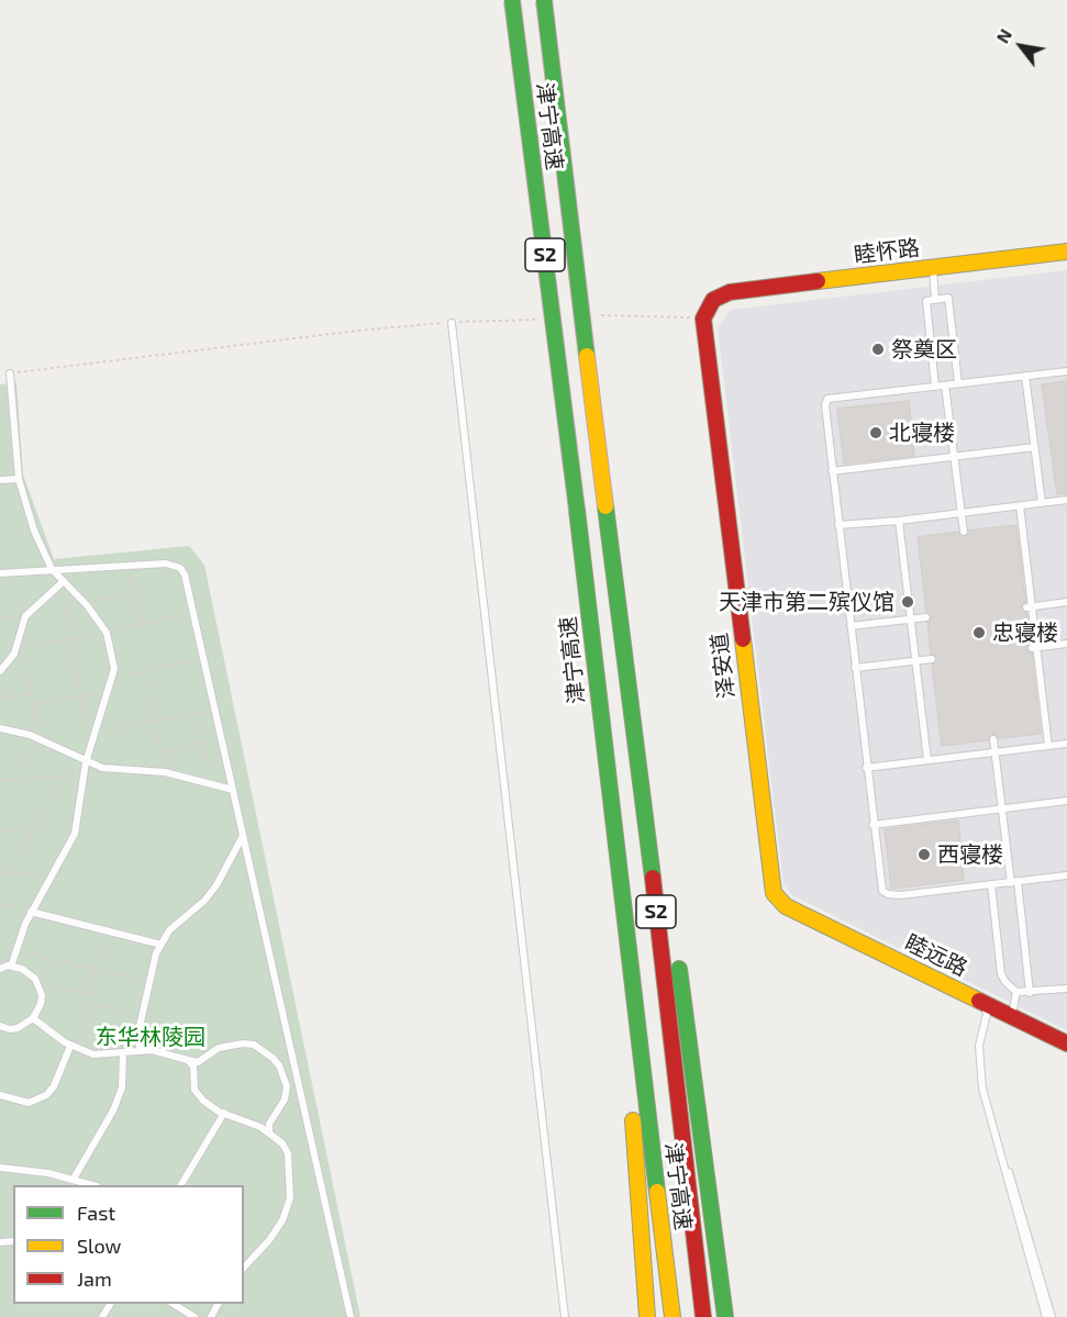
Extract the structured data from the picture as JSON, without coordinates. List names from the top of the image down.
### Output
{
  "streets": {
    "main road": [
      "津宁高速",
      "睦怀路",
      "S2",
      "泽安道",
      "睦远路"
    ]
  },
  "crossings": [
    ["睦怀路", "泽安道"],
    ["泽安道", "睦远路"]
  ],
  "parks": ["东华林陵园"],
  "places": [
    "祭奠区",
    "北寝楼",
    "天津市第二殡仪馆",
    "忠寝楼",
    "西寝楼"
  ],
  "legend": ["Fast", "Slow", "Jam"],
  "north": "top left"
}
